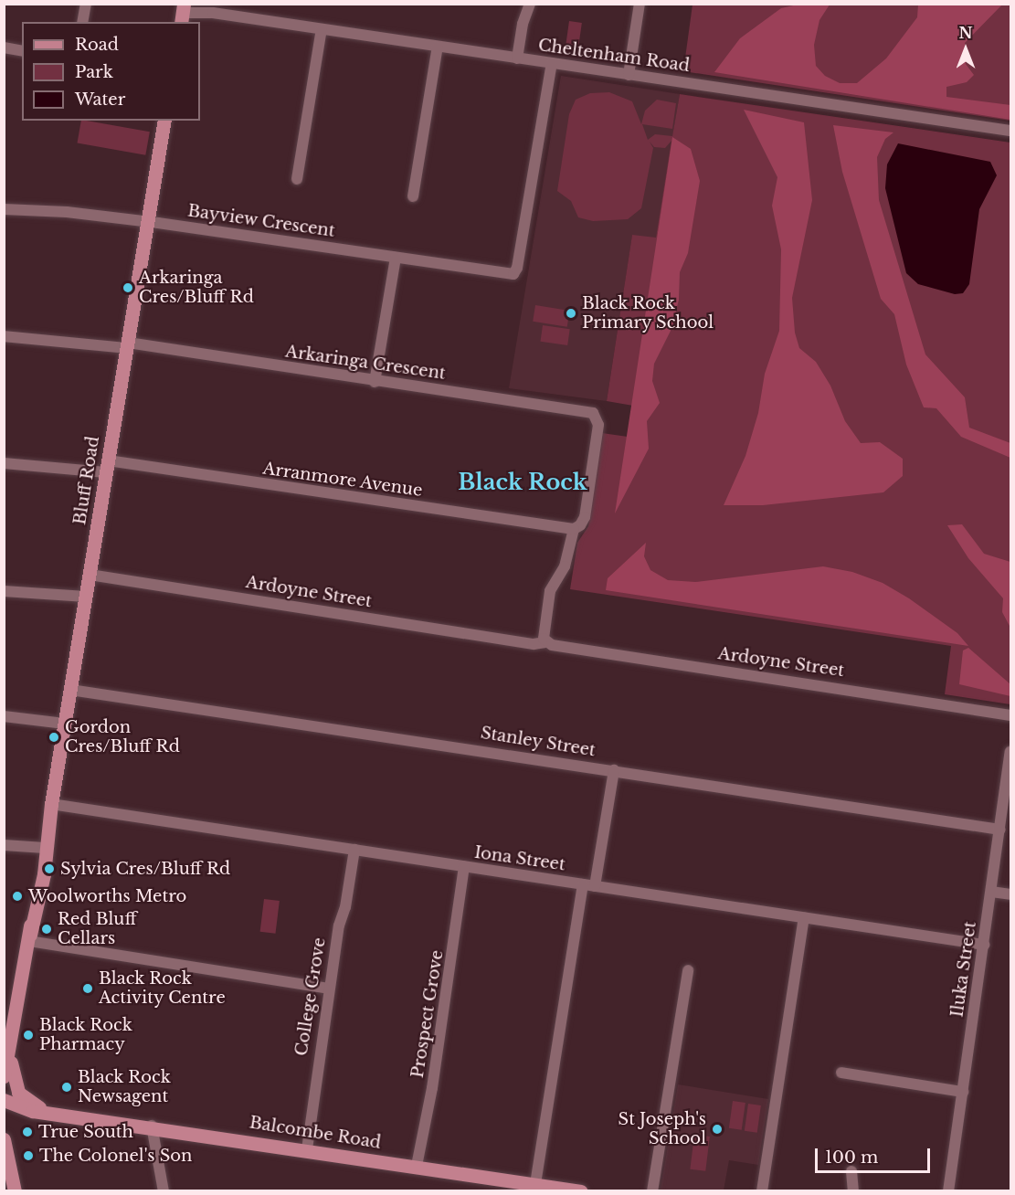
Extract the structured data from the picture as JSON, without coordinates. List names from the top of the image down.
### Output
{
  "streets": {
    "main road": ["Bluff Road", "Balcombe Road"],
    "street": [
      "Cheltenham Road",
      "Bayview Crescent",
      "Arkaringa Crescent",
      "Arranmore Avenue",
      "Ardoyne Street",
      "Stanley Street",
      "Iona Street",
      "Iluka Street",
      "College Grove",
      "Prospect Grove"
    ]
  },
  "crossings": [
    ["Cheltenham Road", "Bayview Crescent"],
    ["Bayview Crescent", "Bluff Road"],
    ["Arkaringa Crescent", "Arranmore Avenue"],
    ["Arkaringa Crescent", "Bluff Road"],
    ["Arranmore Avenue", "Bluff Road"],
    ["Bluff Road", "Ardoyne Street"],
    ["Bluff Road", "Stanley Street"],
    ["Bluff Road", "Iona Street"],
    ["Bluff Road", "Balcombe Road"],
    ["Stanley Street", "Iluka Street"],
    ["Iona Street", "Iluka Street"],
    ["Iona Street", "College Grove"],
    ["Iona Street", "Prospect Grove"],
    ["College Grove", "Balcombe Road"],
    ["Prospect Grove", "Balcombe Road"]
  ],
  "districts": ["Black Rock"],
  "places": [
    "Arkaringa Cres/Bluff Rd",
    "Black Rock Primary School",
    "Gordon Cres/Bluff Rd",
    "Sylvia Cres/Bluff Rd",
    "Woolworths Metro",
    "Red Bluff Cellars",
    "Black Rock Activity Centre",
    "Black Rock Pharmacy",
    "Black Rock Newsagent",
    "St Joseph's School",
    "True South",
    "The Colonel's Son"
  ],
  "legend": ["Road", "Park", "Water"],
  "scale_bar": "100 m",
  "north": "top"
}
